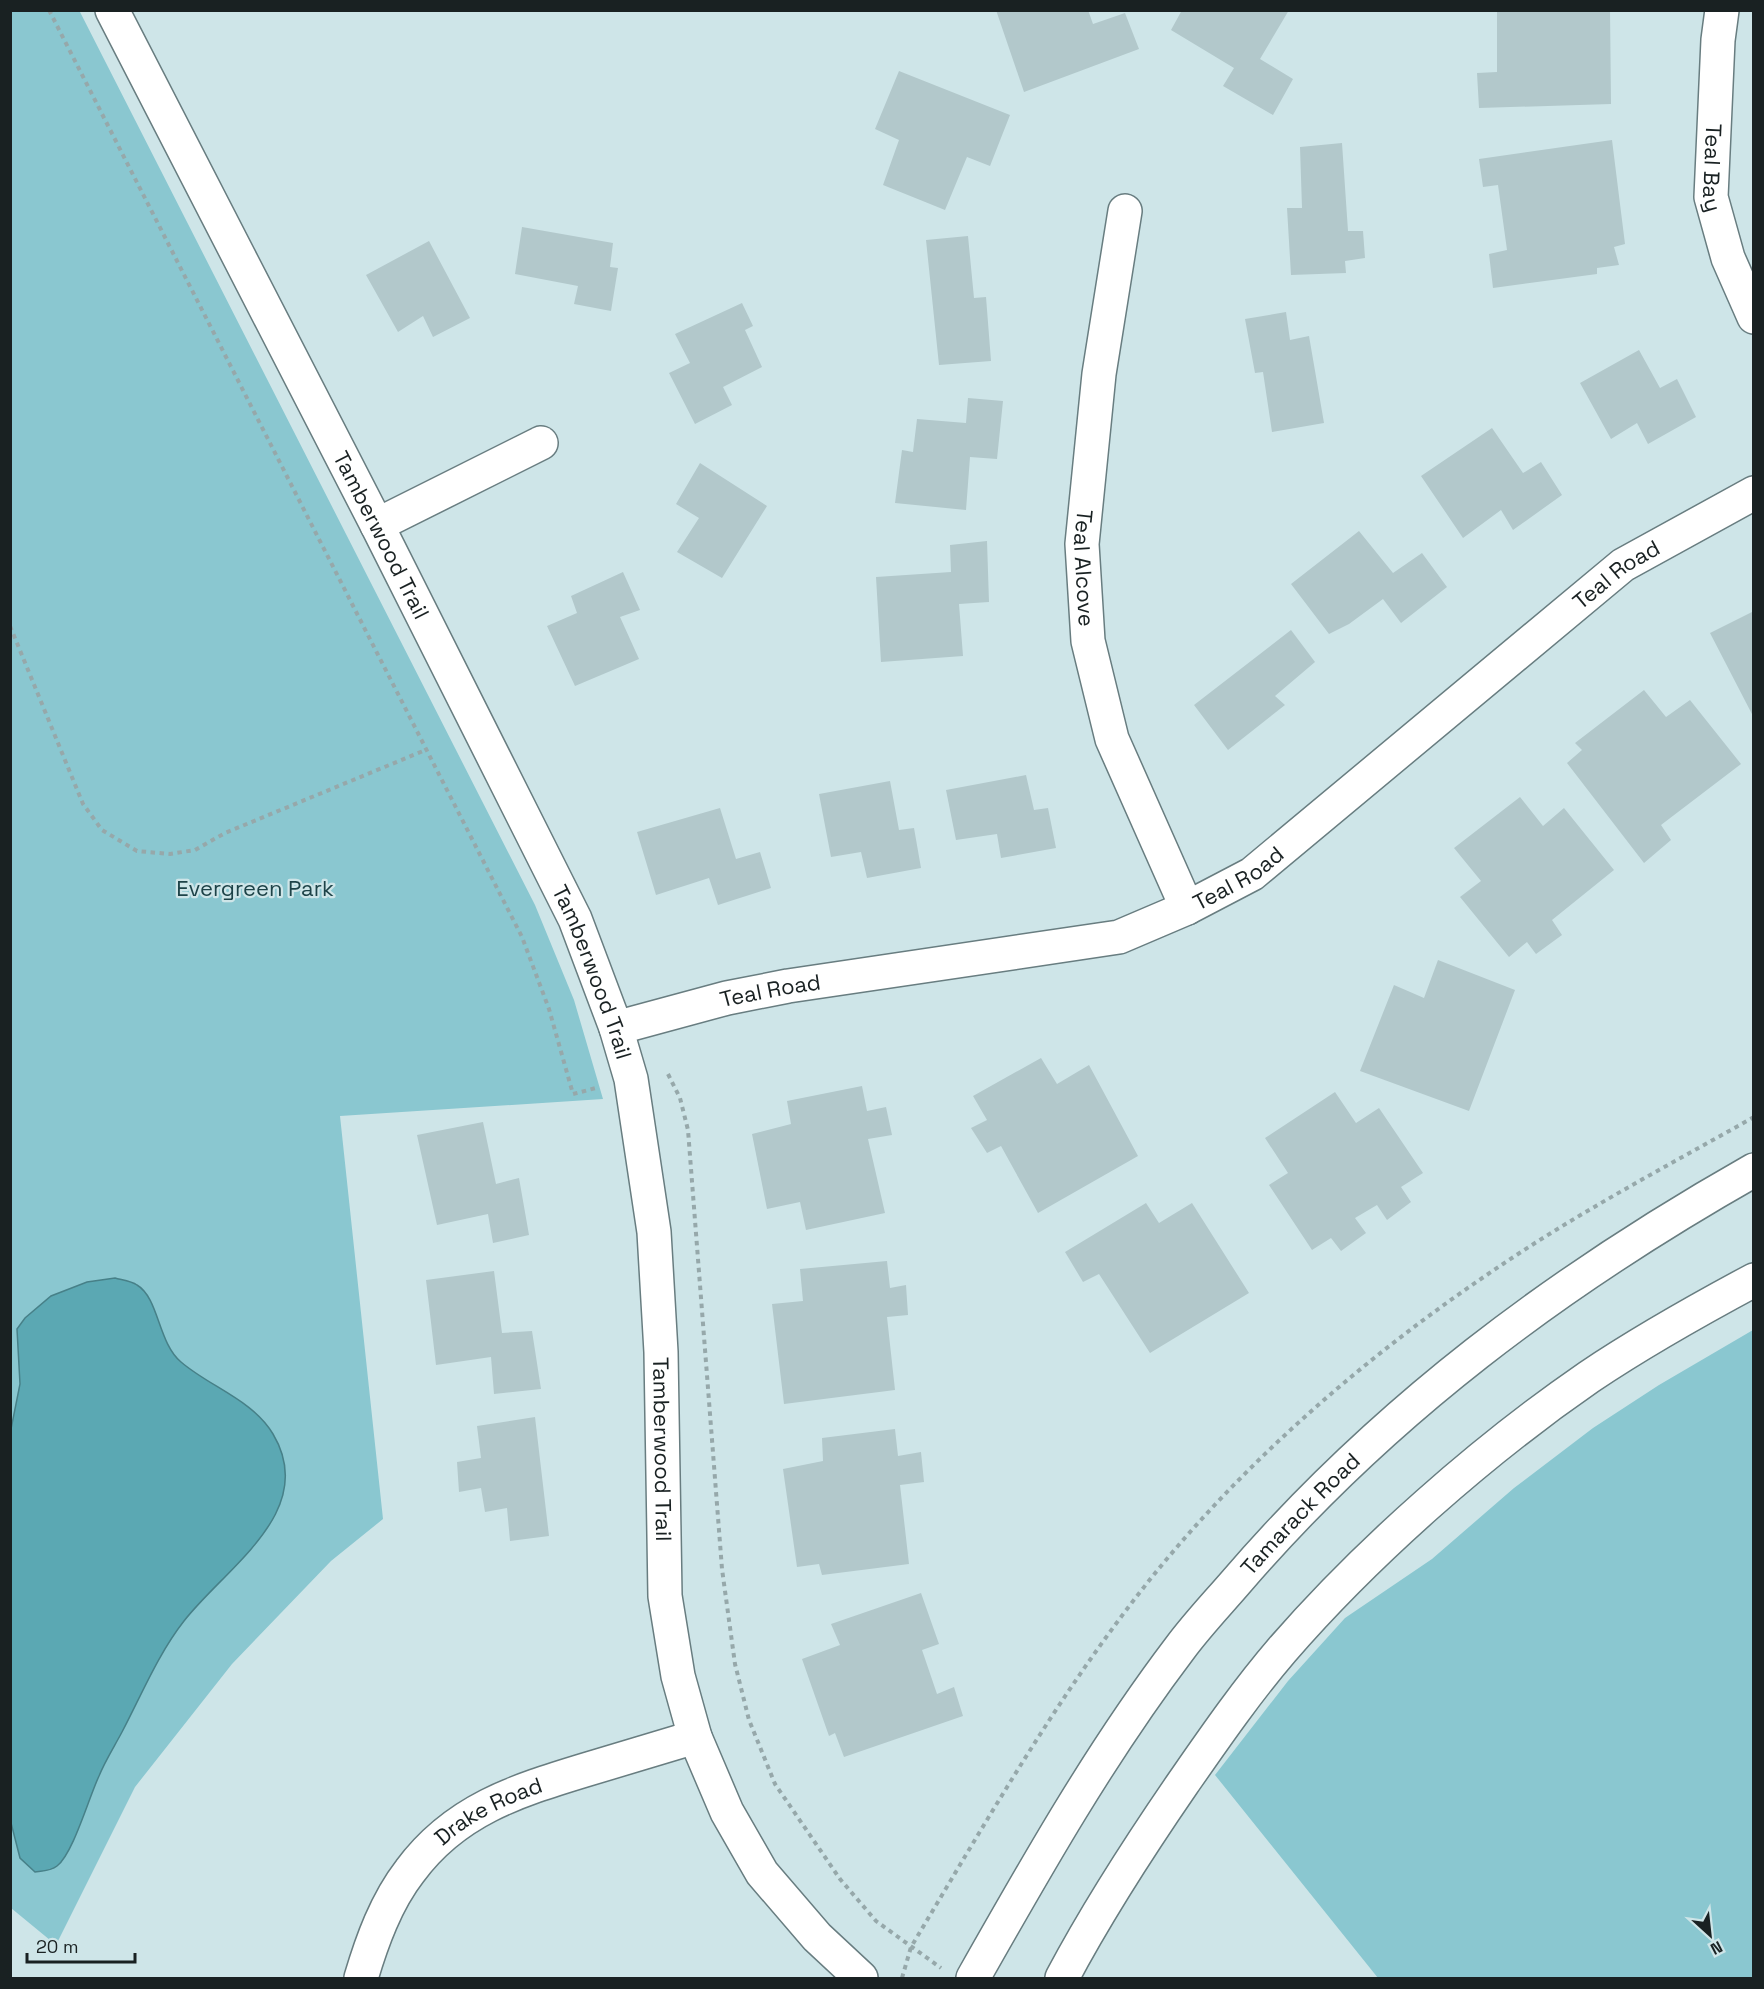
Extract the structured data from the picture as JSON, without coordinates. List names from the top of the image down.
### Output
{
  "streets": {
    "street": [
      "Teal Bay",
      "Tamberwood Trail",
      "Teal Alcove",
      "Teal Road",
      "Tamarack Road",
      "Drake Road"
    ]
  },
  "crossings": [
    ["Tamberwood Trail", "Teal Road"],
    ["Tamberwood Trail", "Drake Road"],
    ["Teal Alcove", "Teal Road"]
  ],
  "parks": ["Evergreen Park"],
  "scale_bar": "20 m",
  "north": "bottom right"
}
